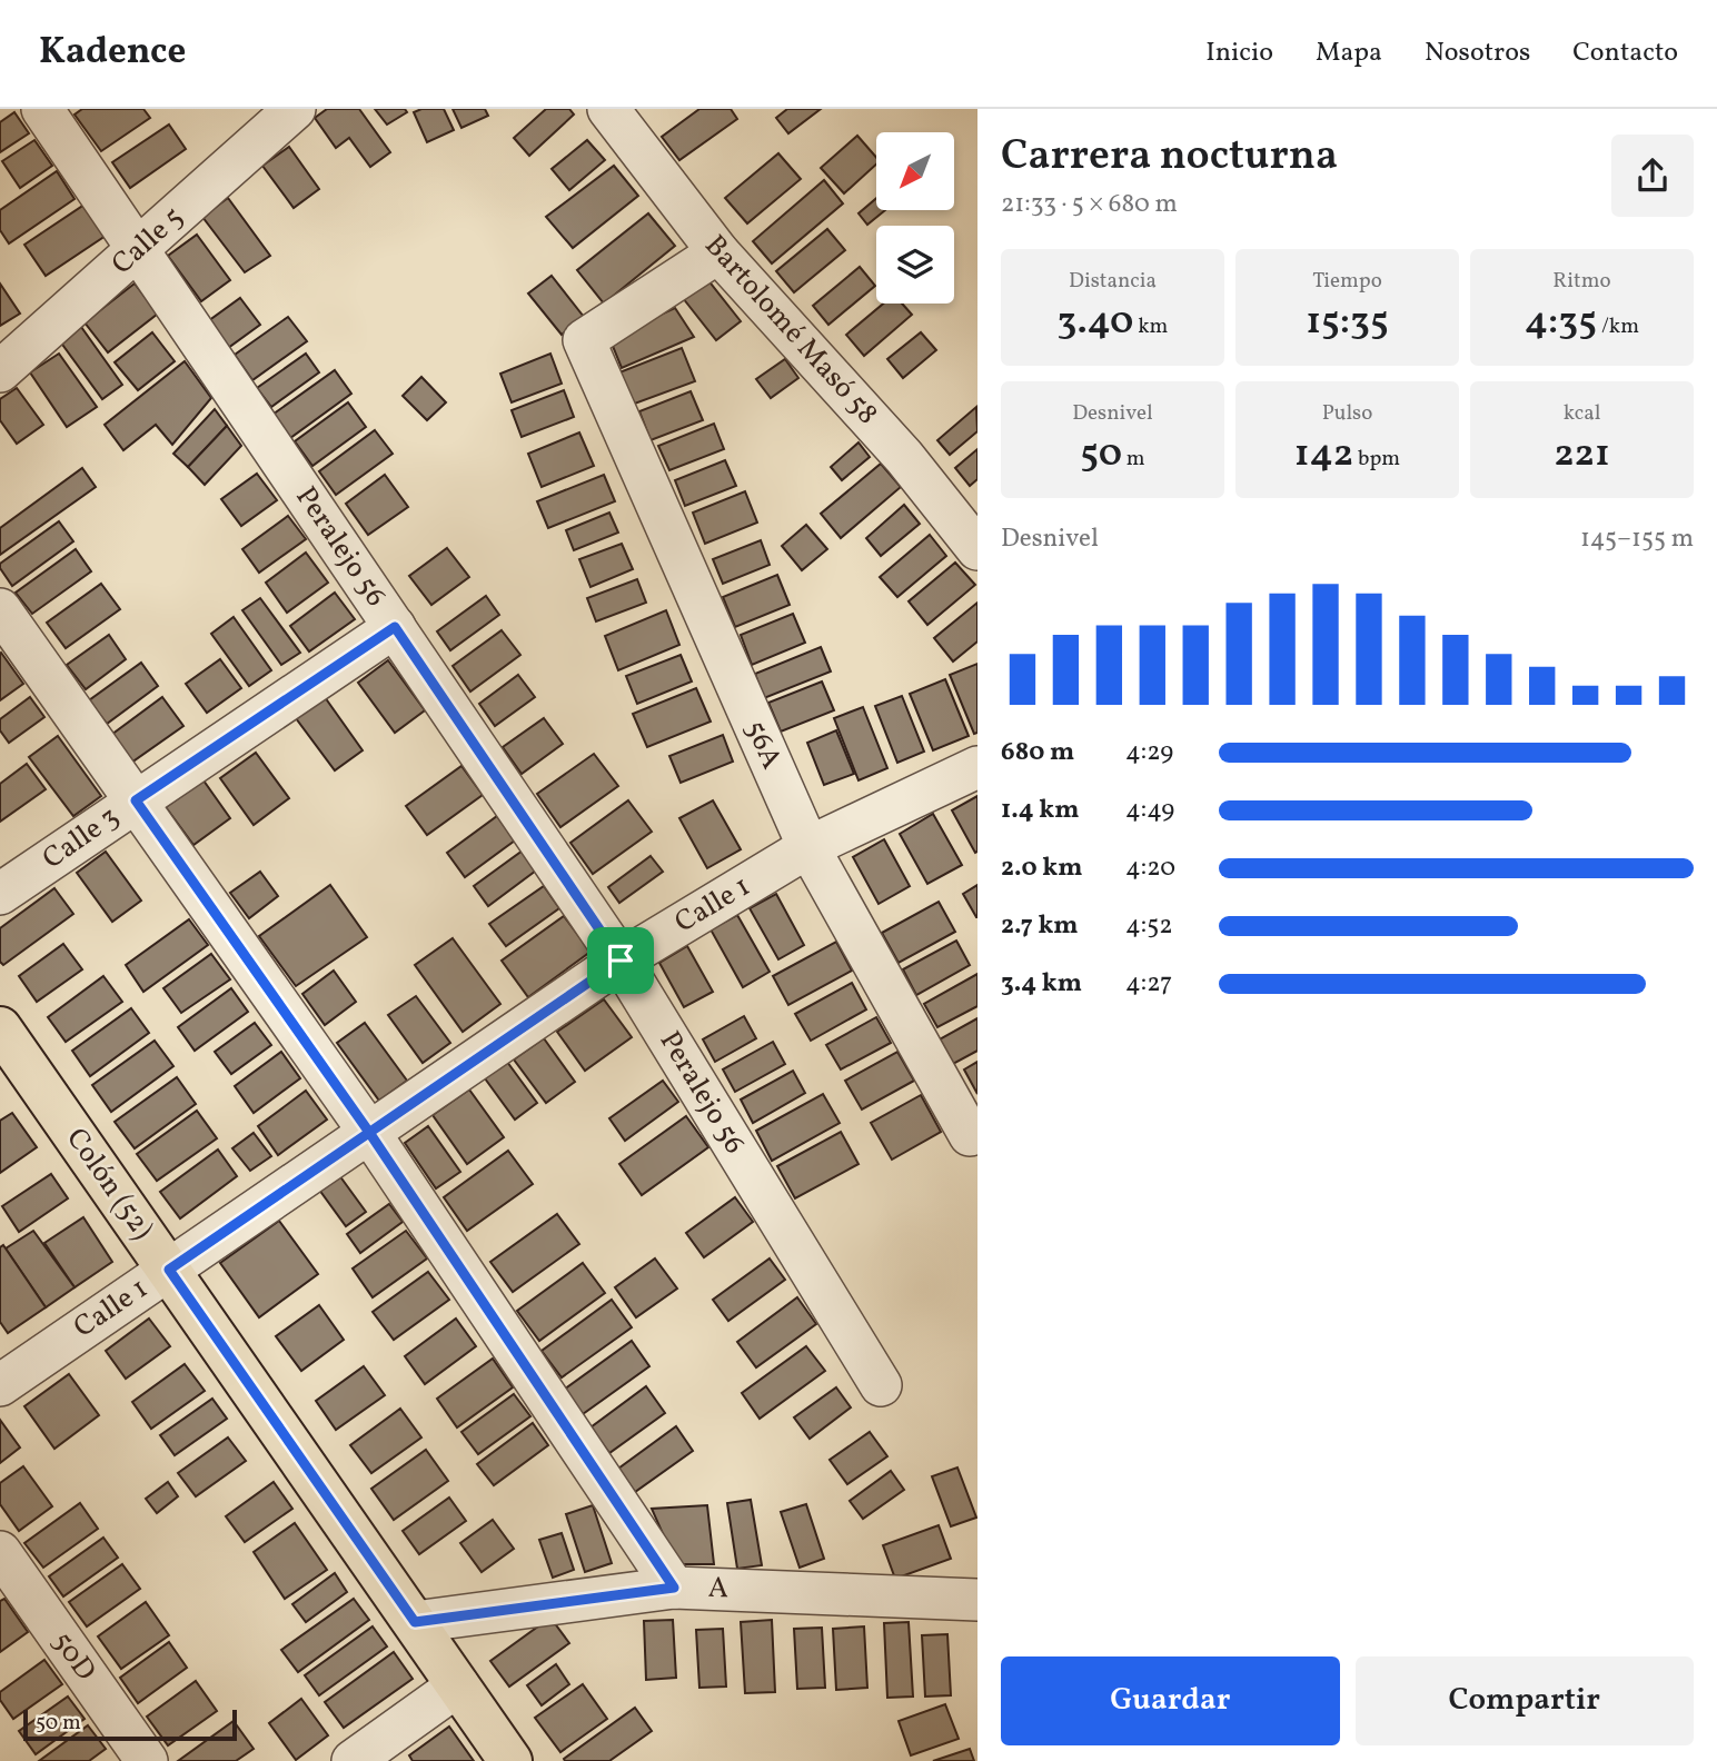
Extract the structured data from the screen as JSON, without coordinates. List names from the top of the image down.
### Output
{
  "streets": {
    "main road": ["Colón (52)"],
    "street": [
      "Calle 5",
      "Bartolomé Masó 58",
      "Peralejo 56",
      "56A",
      "Calle 3",
      "Calle 1",
      "A",
      "50D"
    ]
  },
  "crossings": [
    ["Calle 5", "Peralejo 56"],
    ["Bartolomé Masó 58", "56A"],
    ["Peralejo 56", "Calle 3"],
    ["Peralejo 56", "Calle 1"],
    ["56A", "Calle 1"],
    ["Calle 1", "Colón (52)"],
    ["Colón (52)", "A"]
  ],
  "scale_bar": "50 m",
  "north": "bottom left",
  "page": {
    "header": "Kadence",
    "nav": [
      "Inicio",
      "Mapa",
      "Nosotros",
      "Contacto"
    ],
    "heading": ["Carrera nocturna", "21:33 · 5 × 680 m"],
    "stats": [
      ["Distancia", "3.40 km"],
      ["Tiempo", "15:35"],
      ["Ritmo", "4:35 /km"],
      ["Desnivel", "50 m"],
      ["Pulso", "142 bpm"],
      ["kcal", "221"]
    ],
    "chart": ["Desnivel", "145–155 m"],
    "list": [
      {
        "name": "680 m",
        "note": "4:29"
      },
      {
        "name": "1.4 km",
        "note": "4:49"
      },
      {
        "name": "2.0 km",
        "note": "4:20"
      },
      {
        "name": "2.7 km",
        "note": "4:52"
      },
      {
        "name": "3.4 km",
        "note": "4:27"
      }
    ],
    "buttons": ["Guardar", "Compartir"],
    "scale": "50 m"
  }
}
